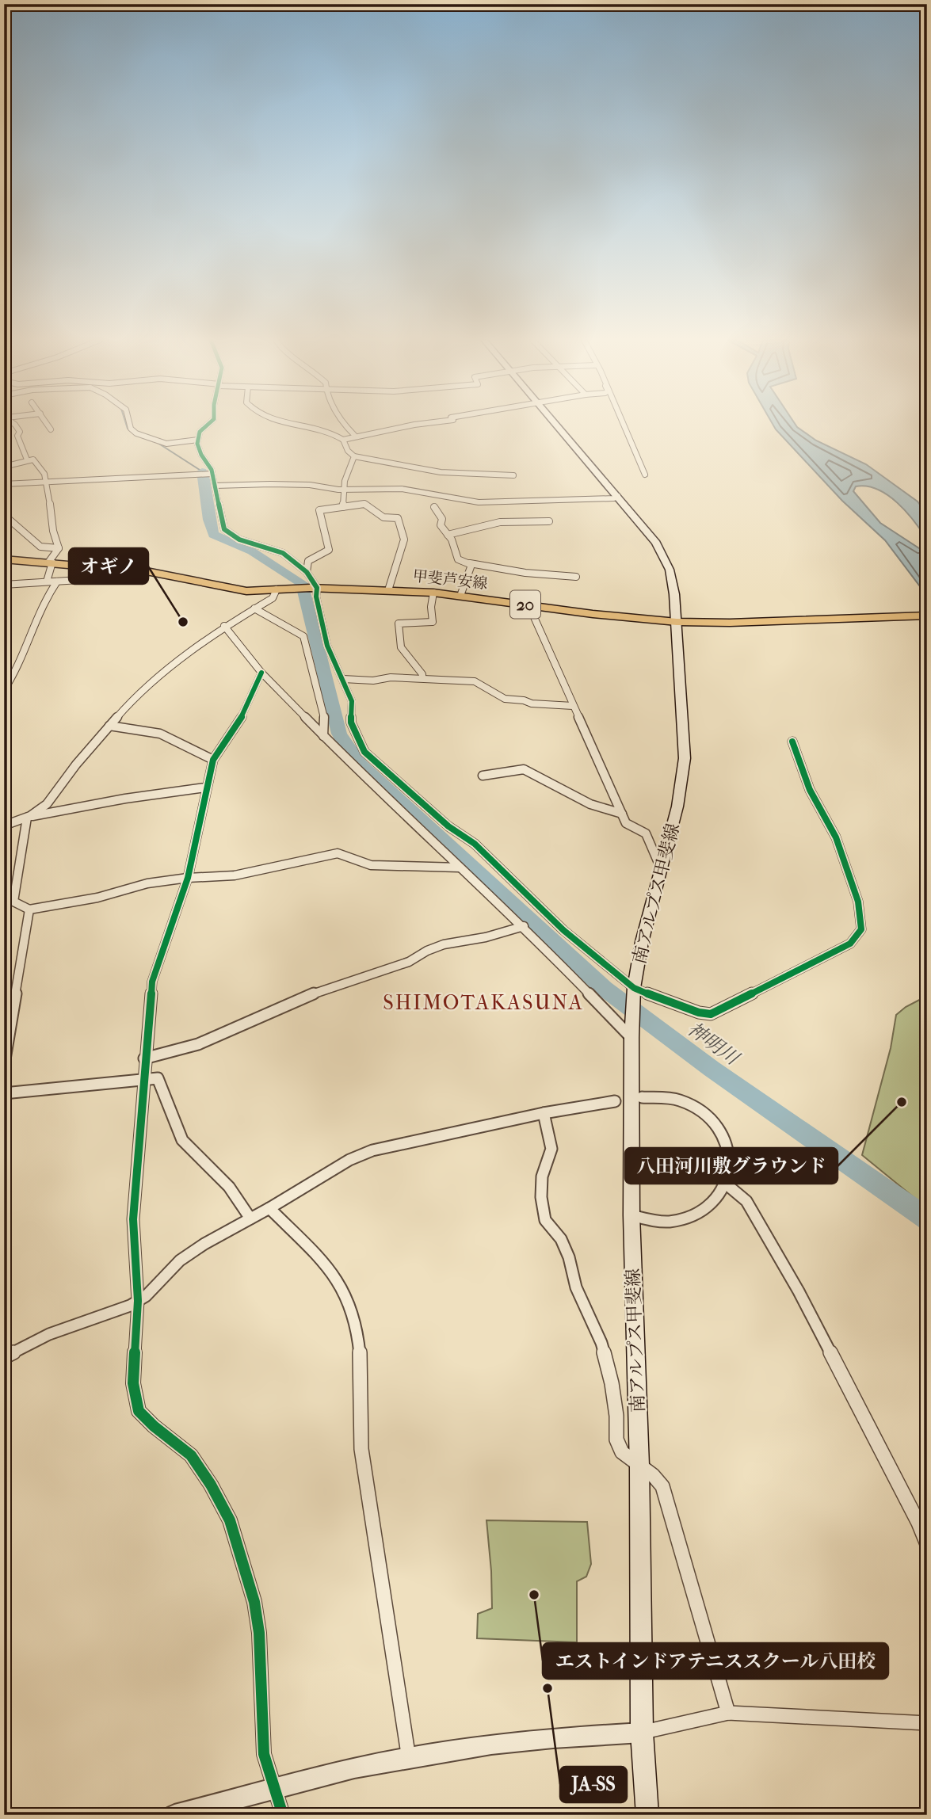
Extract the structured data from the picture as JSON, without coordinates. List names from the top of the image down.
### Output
{
  "streets": {
    "main road": ["甲斐芦安線", "20", "南アルプス甲斐線"]
  },
  "crossings": [
    ["甲斐芦安線", "南アルプス甲斐線"]
  ],
  "districts": ["SHIMOTAKASUNA"],
  "water": ["神明川"],
  "places": [
    "オギノ",
    "八田河川敷グラウンド",
    "エストインドアテニススクール八田校",
    "JA-SS"
  ]
}
